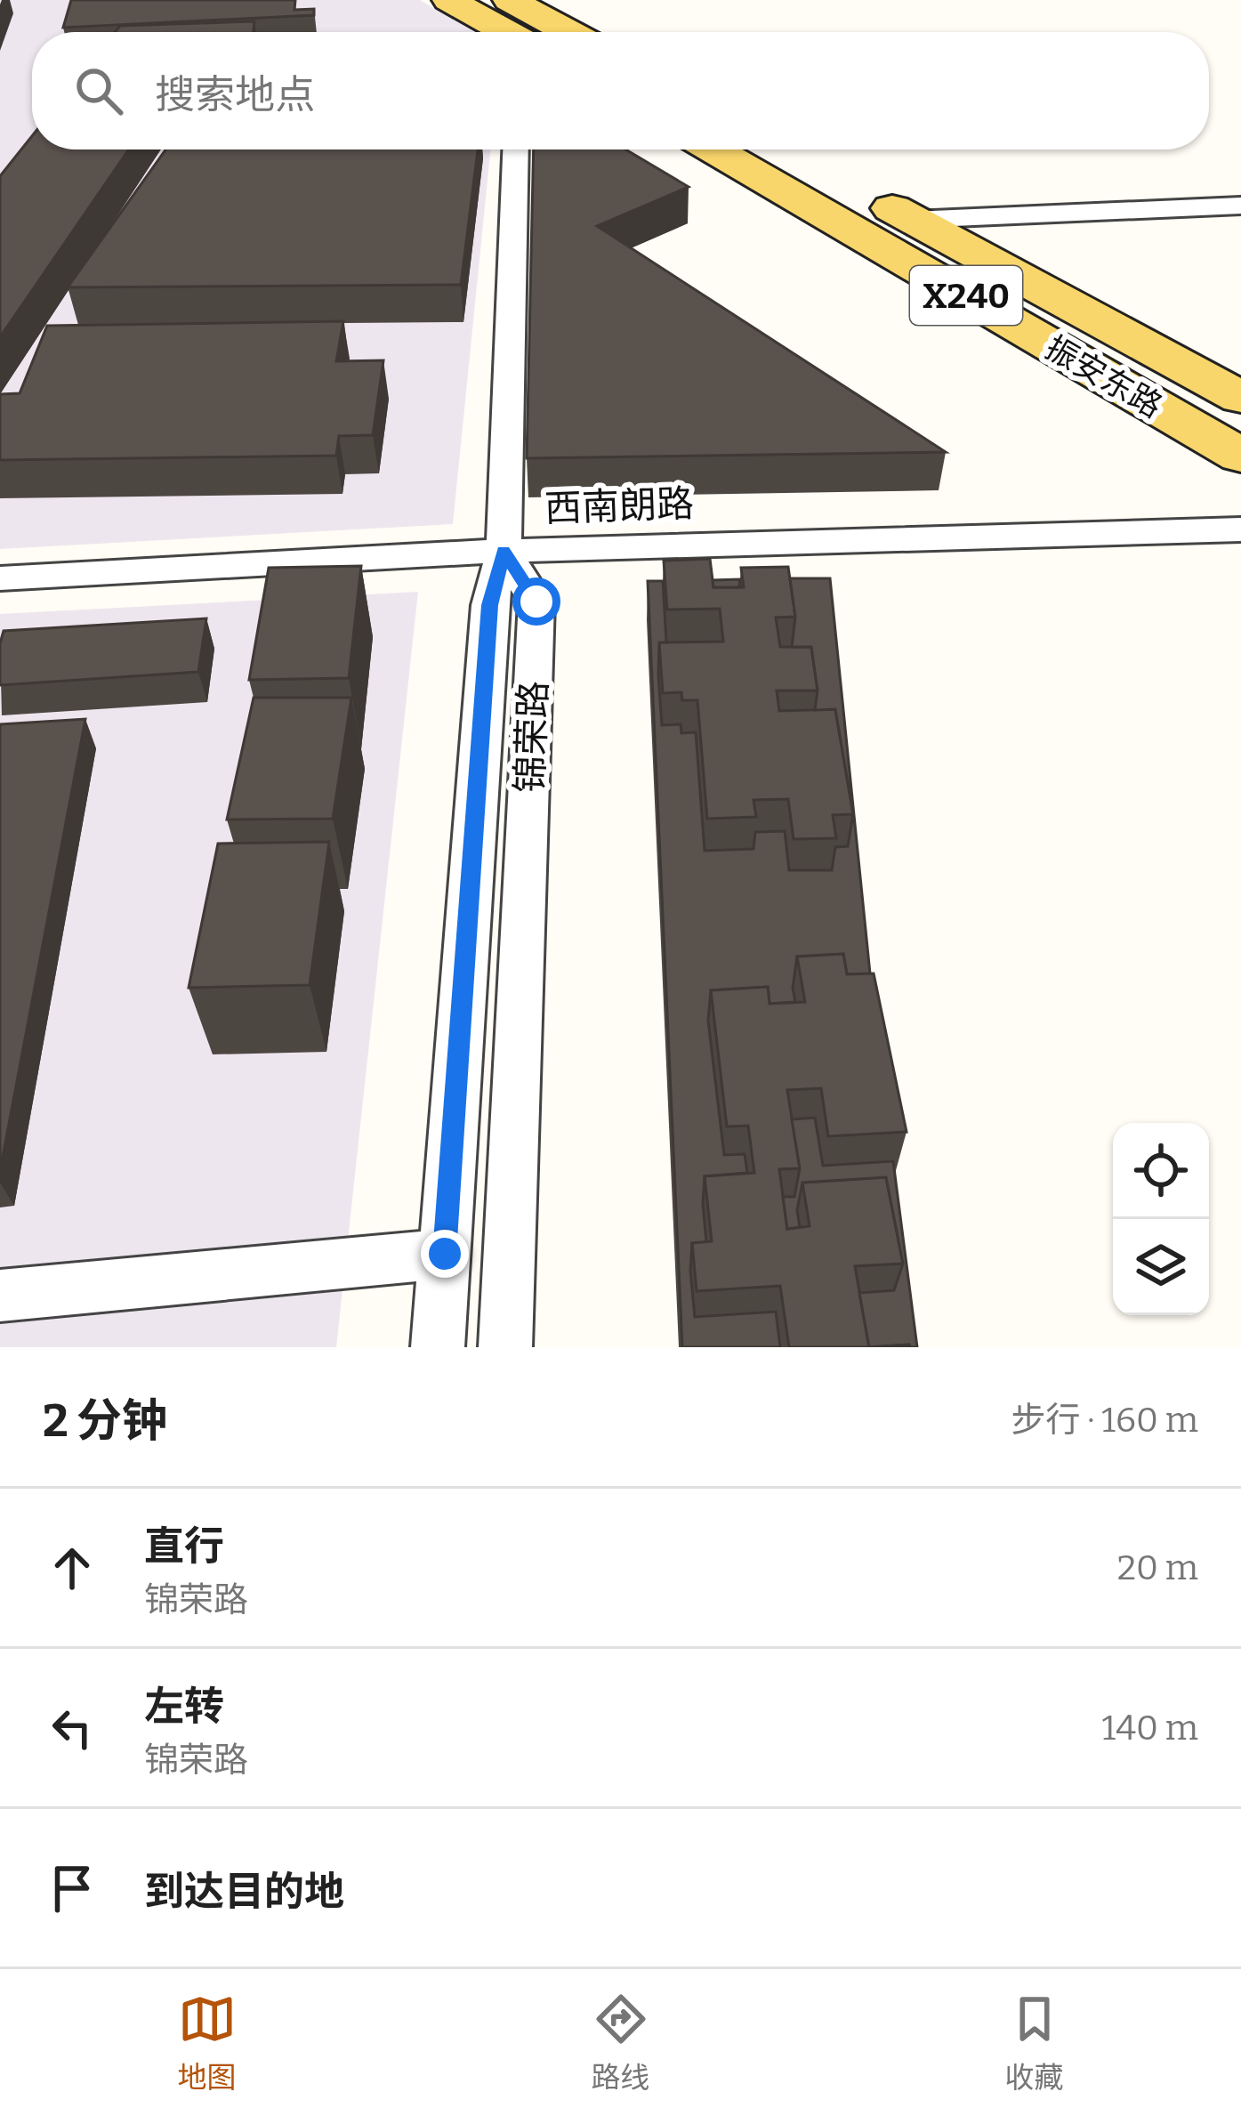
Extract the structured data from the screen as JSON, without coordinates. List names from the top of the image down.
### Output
{
  "streets": {
    "main road": ["X240", "振安东路"],
    "street": ["西南朗路", "锦荣路"]
  },
  "crossings": [
    ["西南朗路", "锦荣路"]
  ],
  "page": {
    "search": "搜索地点",
    "heading": ["2 分钟", "步行 · 160 m"],
    "list": [
      ["直行", "锦荣路", "20 m"],
      ["左转", "锦荣路", "140 m"],
      "到达目的地"
    ],
    "nav": ["地图", "路线", "收藏"]
  }
}
